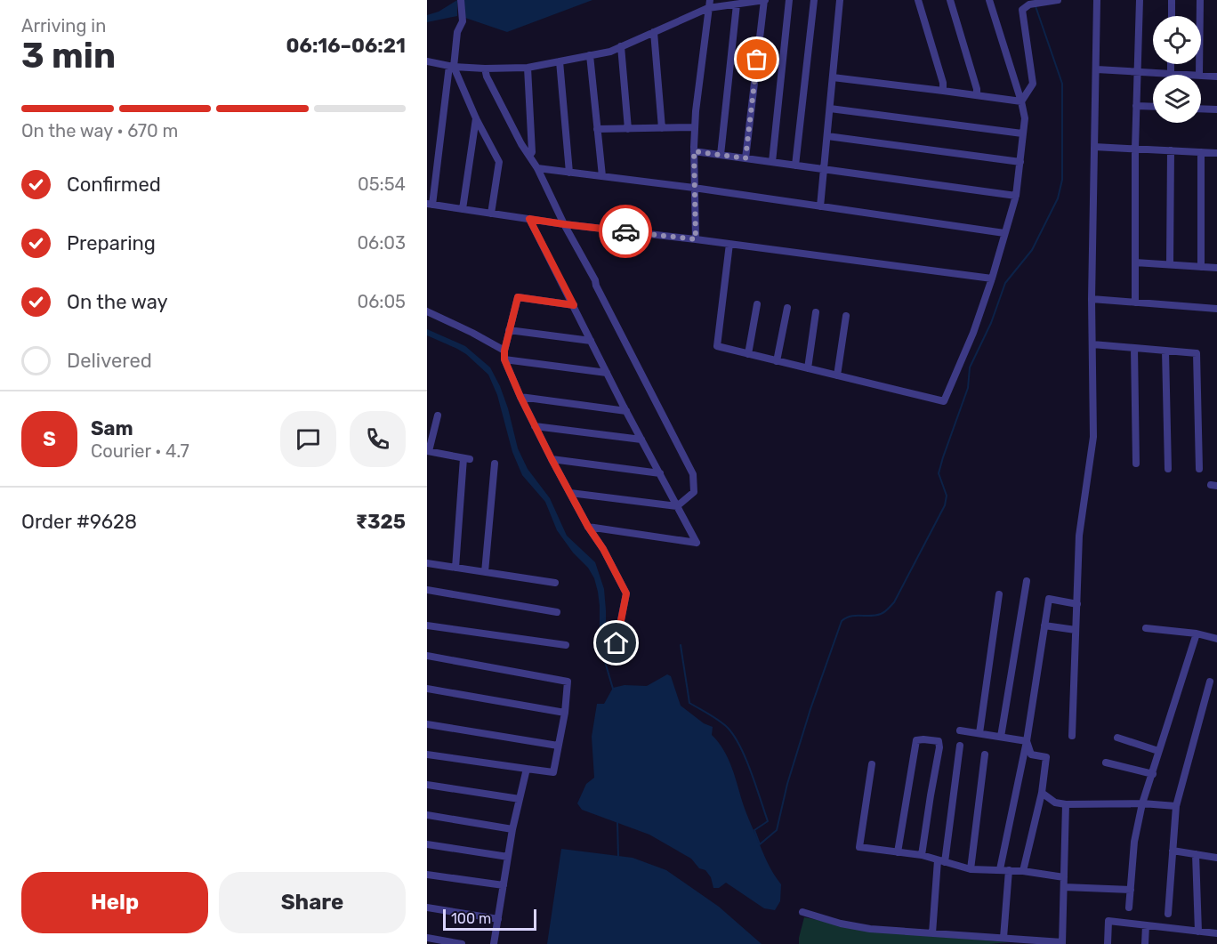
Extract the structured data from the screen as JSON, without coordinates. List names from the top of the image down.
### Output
{
  "scale_bar": "100 m",
  "page": {
    "heading": ["3 min", "Arriving in", "06:16–06:21"],
    "panel": [
      "Sam",
      "Courier · 4.7",
      "Order #9628",
      "₹325"
    ],
    "bar": "On the way · 670 m",
    "list": [
      ["Confirmed", "05:54"],
      ["Preparing", "06:03"],
      ["On the way", "06:05"],
      "Delivered"
    ],
    "round": "S",
    "buttons": ["Help", "Share"],
    "scale": "100 m"
  }
}
